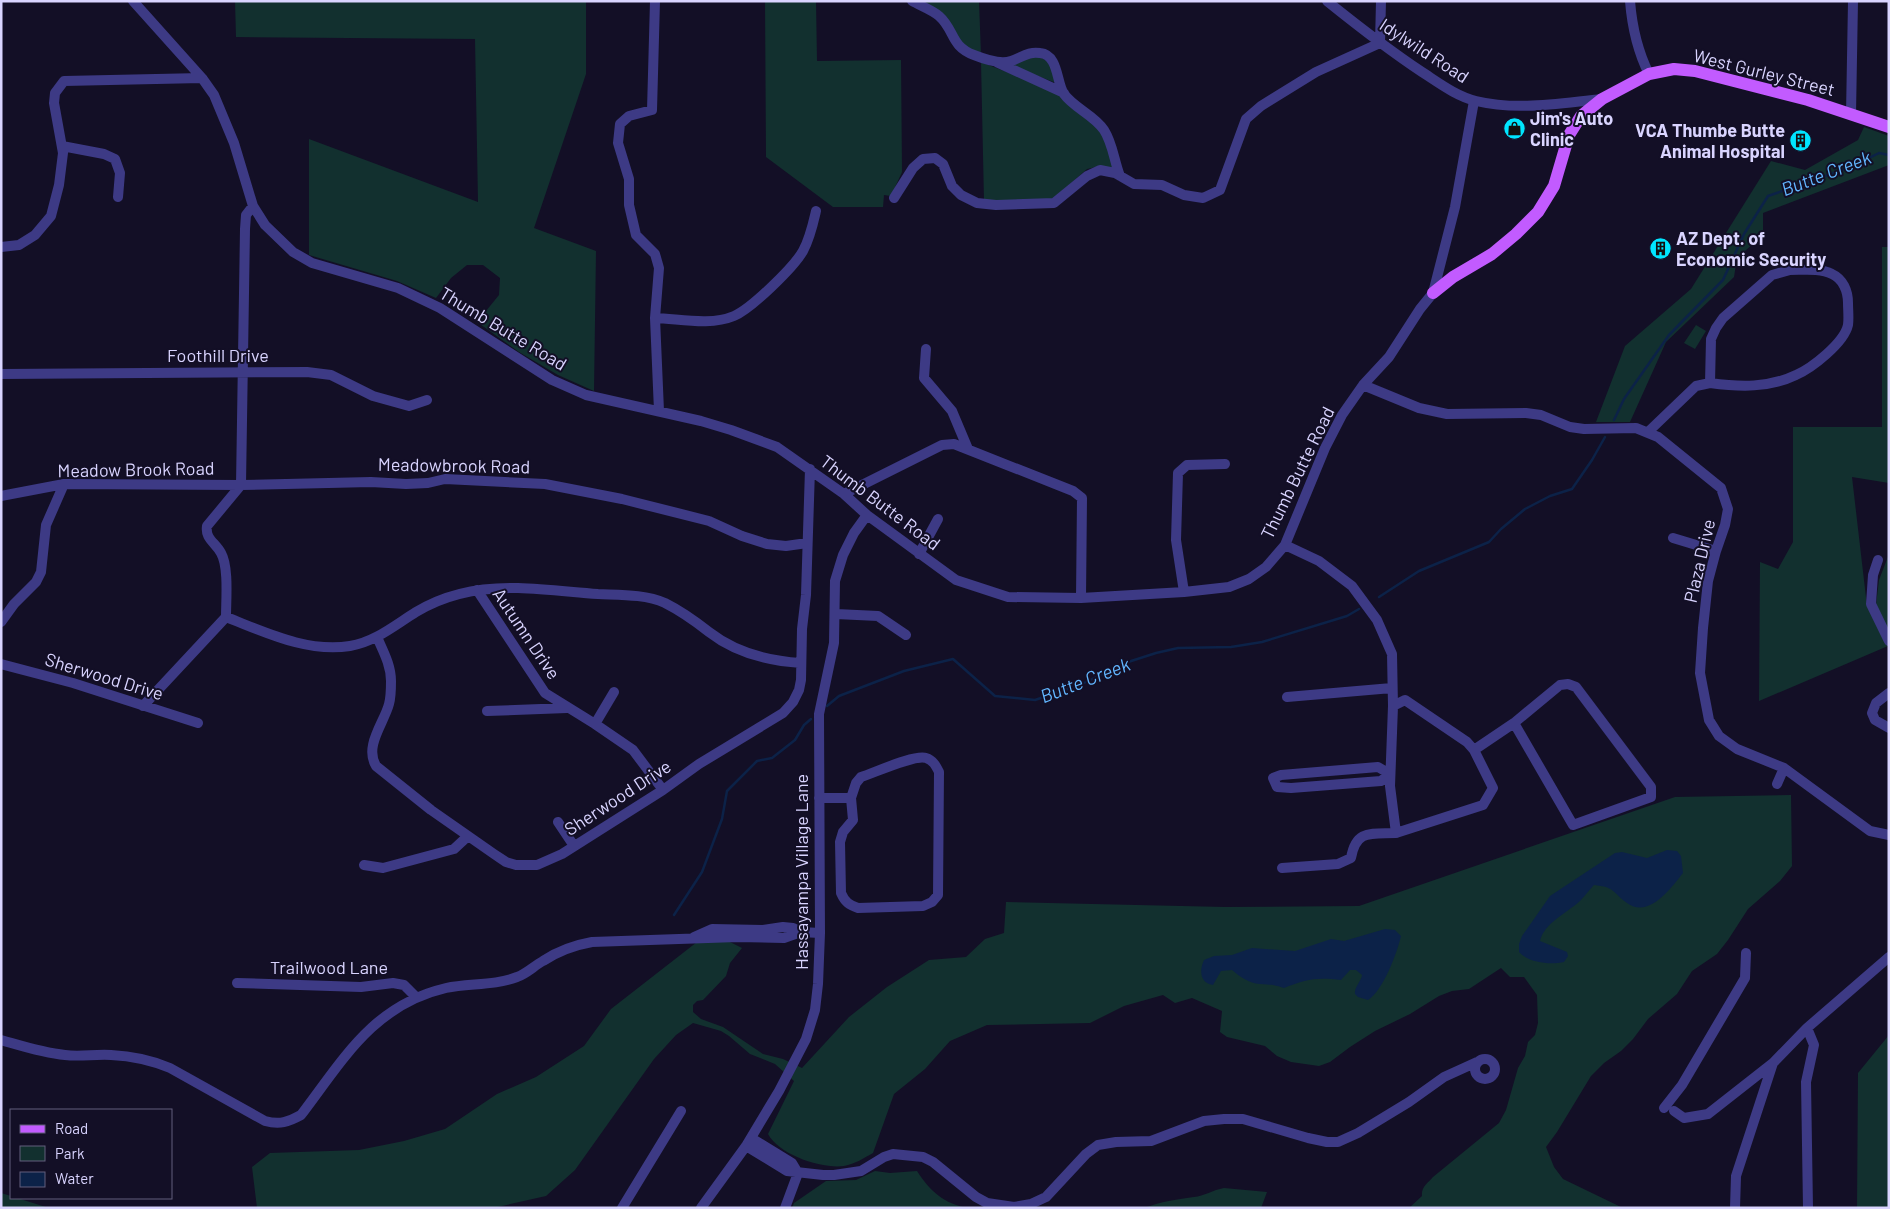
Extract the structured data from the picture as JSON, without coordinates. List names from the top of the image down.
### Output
{
  "streets": {
    "main road": ["West Gurley Street"],
    "street": [
      "Idylwild Road",
      "Thumb Butte Road",
      "Foothill Drive",
      "Meadowbrook Road",
      "Meadow Brook Road",
      "Plaza Drive",
      "Autumn Drive",
      "Sherwood Drive",
      "Hassayampa Village Lane",
      "Trailwood Lane"
    ]
  },
  "crossings": [
    ["Idylwild Road", "West Gurley Street"],
    ["Idylwild Road", "Thumb Butte Road"],
    ["West Gurley Street", "Thumb Butte Road"],
    ["Thumb Butte Road", "Plaza Drive"],
    ["Thumb Butte Road", "Sherwood Drive"],
    ["Thumb Butte Road", "Hassayampa Village Lane"],
    ["Meadowbrook Road", "Meadow Brook Road"],
    ["Meadowbrook Road", "Sherwood Drive"],
    ["Autumn Drive", "Sherwood Drive"]
  ],
  "water": ["Butte Creek"],
  "places": {
    "shop": ["Jim's Auto Clinic"],
    "building": ["VCA Thumbe Butte Animal Hospital", "AZ Dept. of Economic Security"]
  },
  "legend": ["Road", "Park", "Water"]
}
